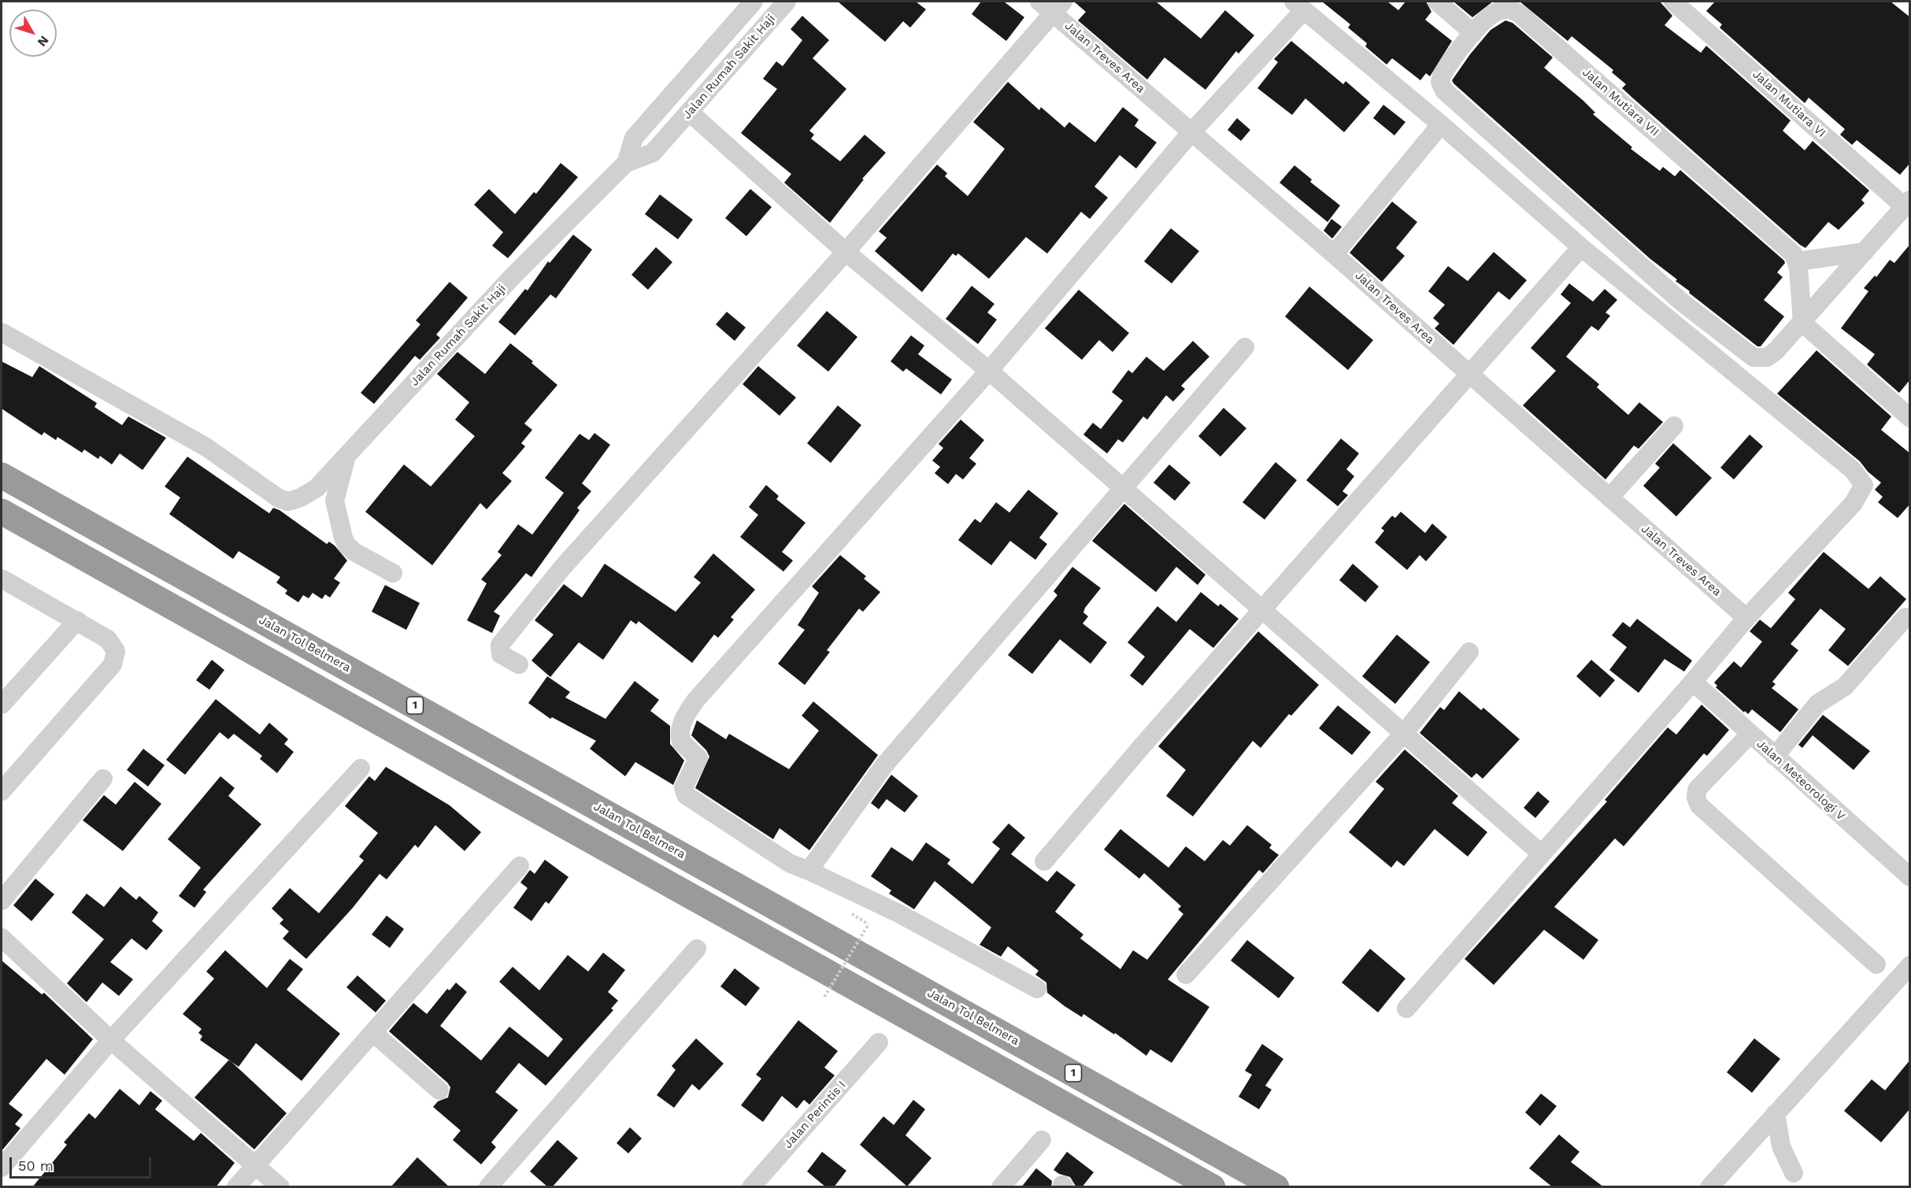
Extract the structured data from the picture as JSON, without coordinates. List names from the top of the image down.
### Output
{
  "streets": {
    "highway": ["Jalan Tol Belmera", "1"],
    "street": [
      "Jalan Treves Area",
      "Jalan Rumah Sakit Haji",
      "Jalan Mutiara VII",
      "Jalan Mutiara VI",
      "Jalan Meteorologi V",
      "Jalan Perintis I"
    ]
  },
  "scale_bar": "50 m",
  "north": "bottom right"
}
